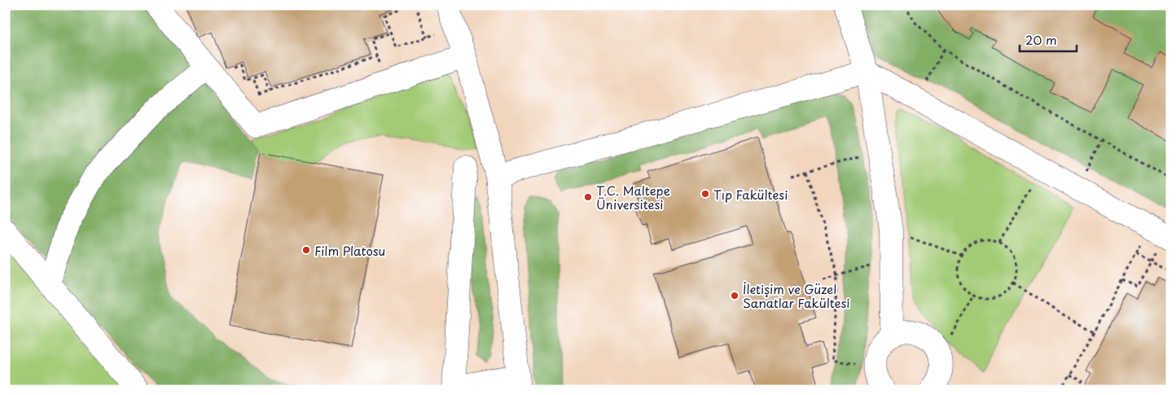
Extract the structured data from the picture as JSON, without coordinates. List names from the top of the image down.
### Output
{
  "places": [
    "Tıp Fakültesi",
    "T.C. Maltepe Üniversitesi",
    "Film Platosu",
    "İletişim ve Güzel Sanatlar Fakültesi"
  ],
  "scale_bar": "20 m"
}
